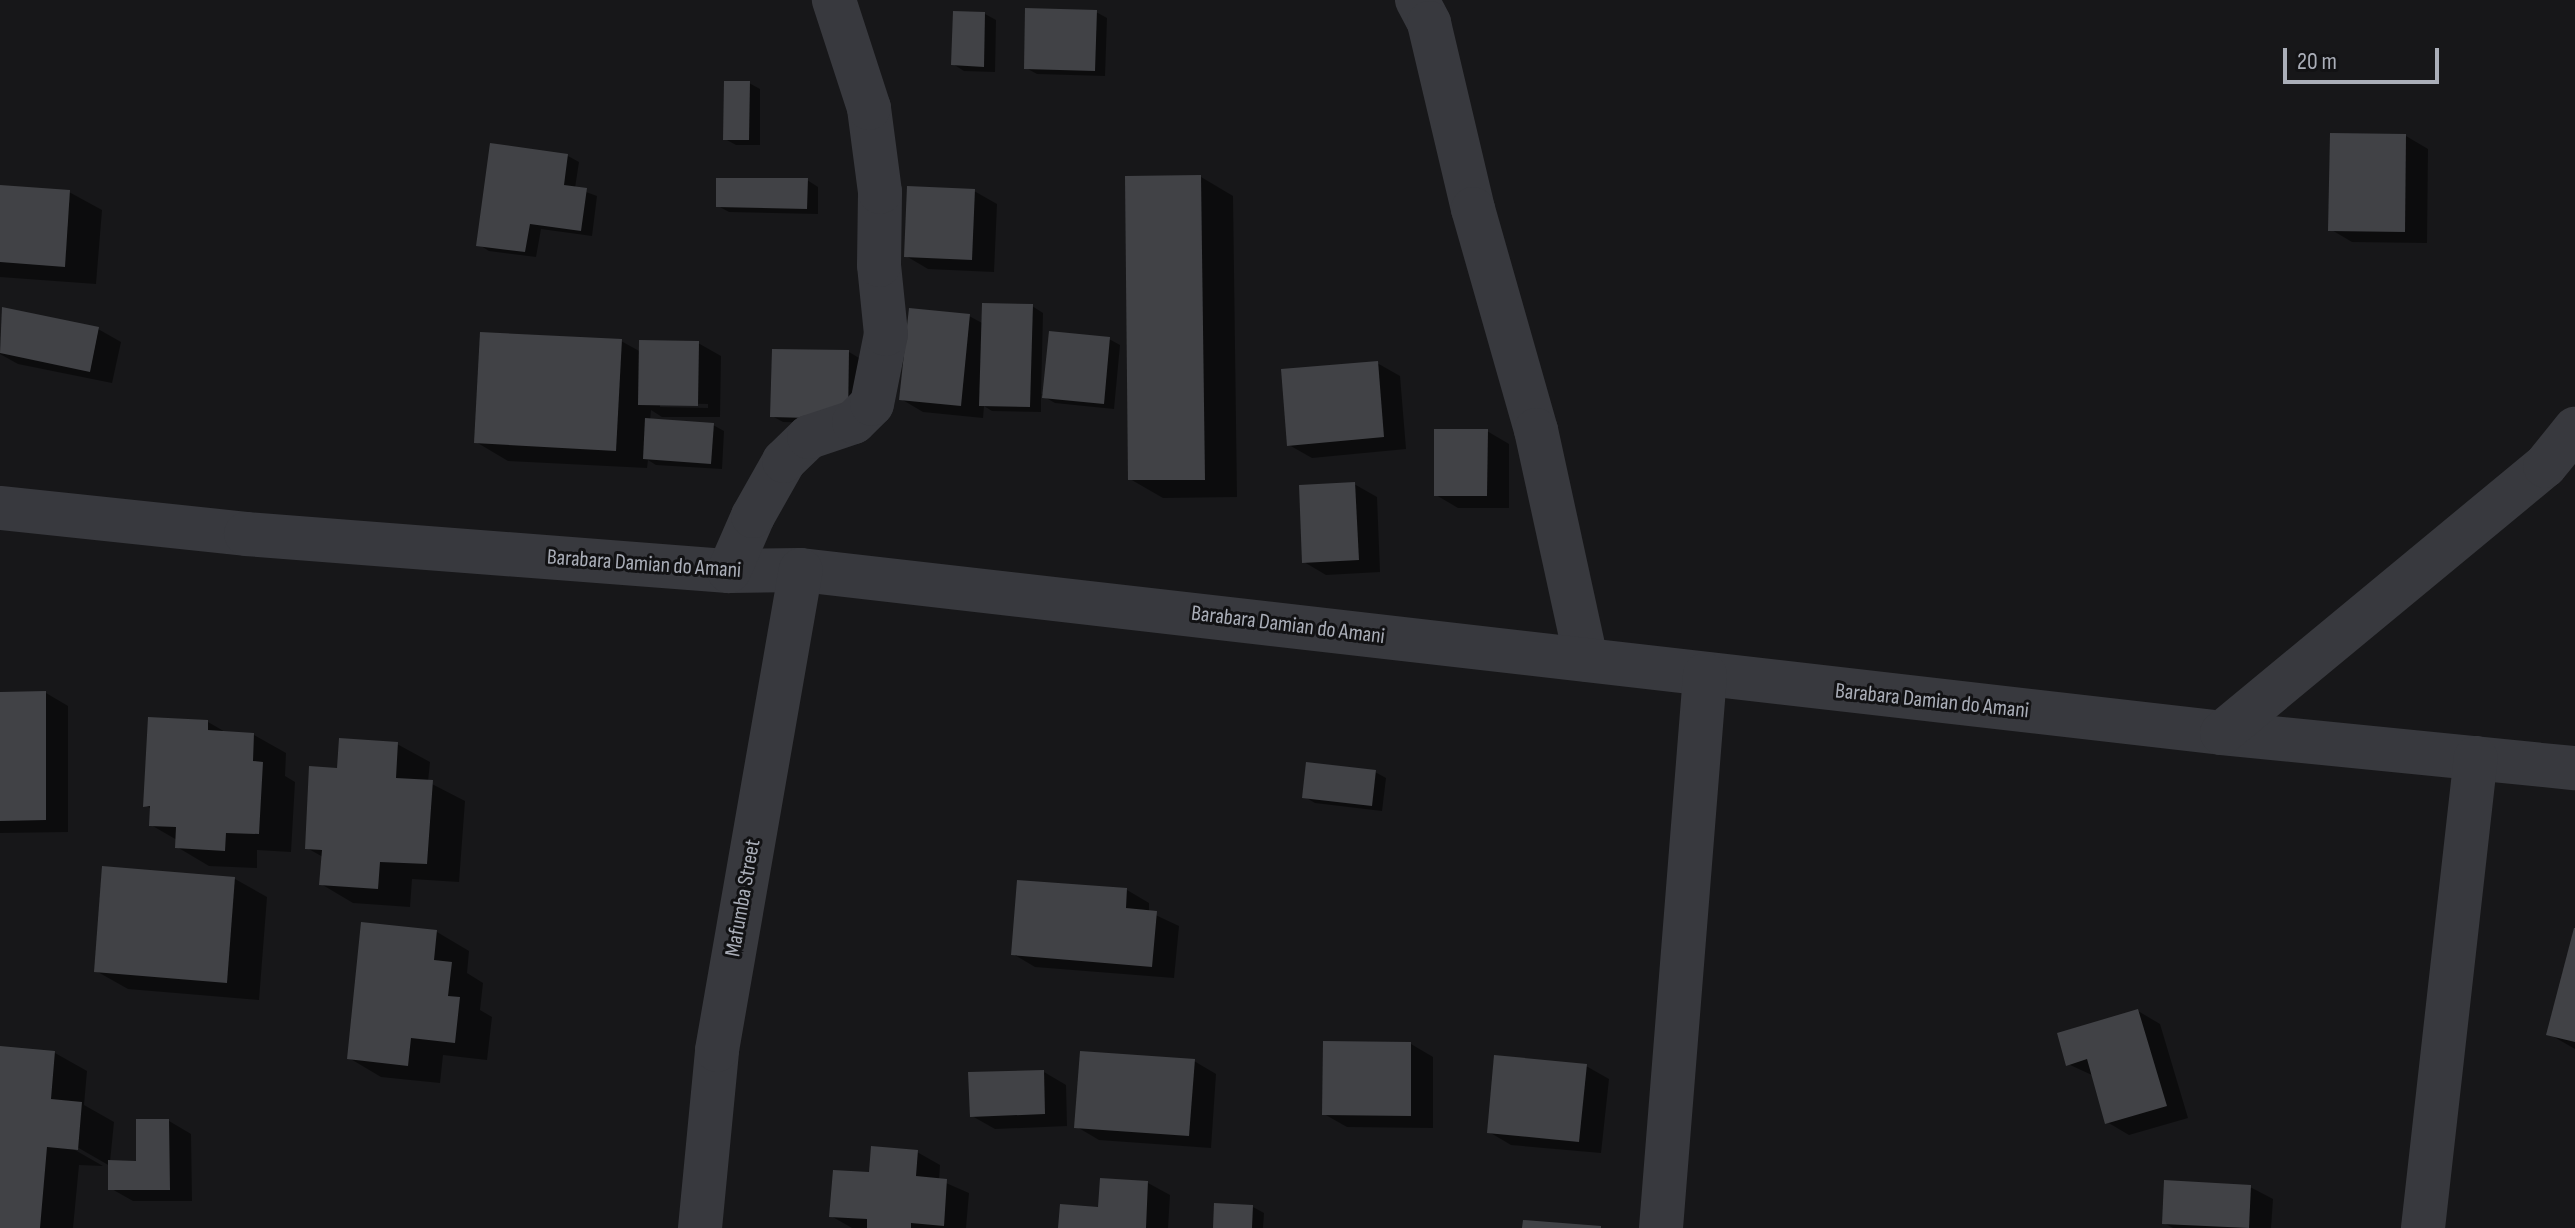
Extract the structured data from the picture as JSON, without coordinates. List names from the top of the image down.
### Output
{
  "streets": {
    "street": ["Barabara Damian do Amani", "Mafumba Street"]
  },
  "crossings": [
    ["Barabara Damian do Amani", "Mafumba Street"]
  ],
  "scale_bar": "20 m"
}
